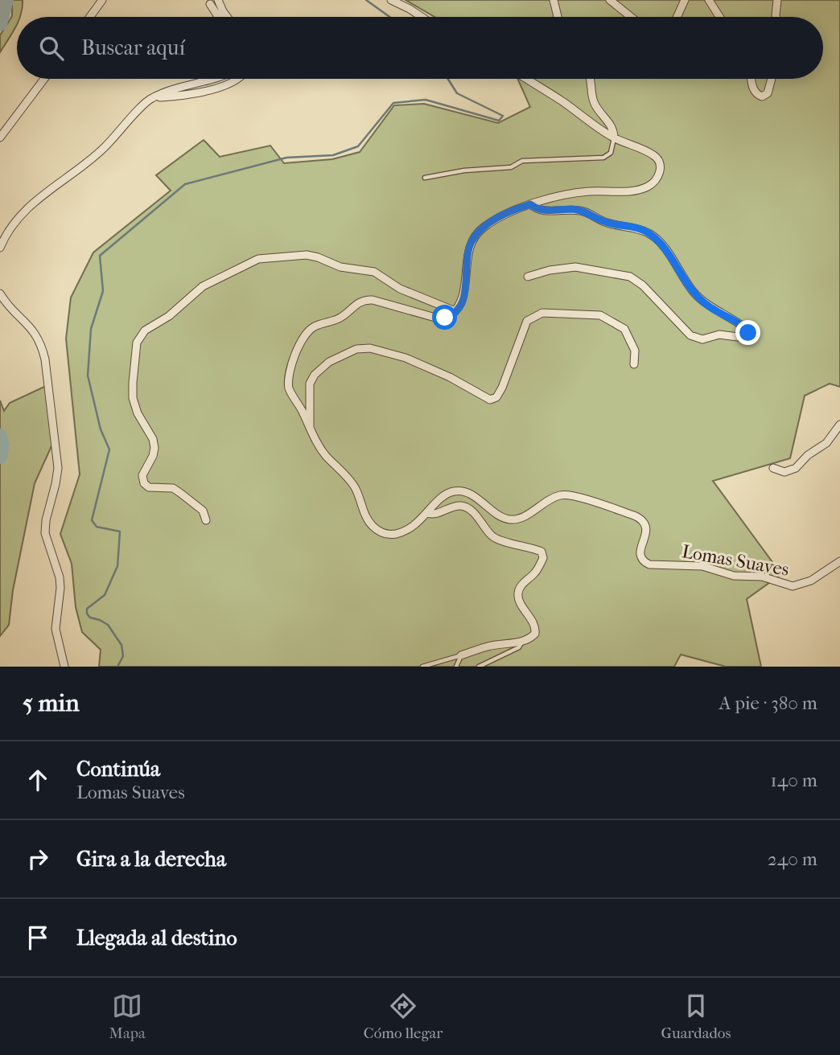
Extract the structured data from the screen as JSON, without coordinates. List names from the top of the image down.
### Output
{
  "streets": {
    "street": ["Lomas Suaves"]
  },
  "page": {
    "search": "Buscar aquí",
    "heading": ["5 min", "A pie · 380 m"],
    "list": [
      ["Continúa", "Lomas Suaves", "140 m"],
      ["Gira a la derecha", "240 m"],
      "Llegada al destino"
    ],
    "nav": ["Mapa", "Cómo llegar", "Guardados"]
  }
}
